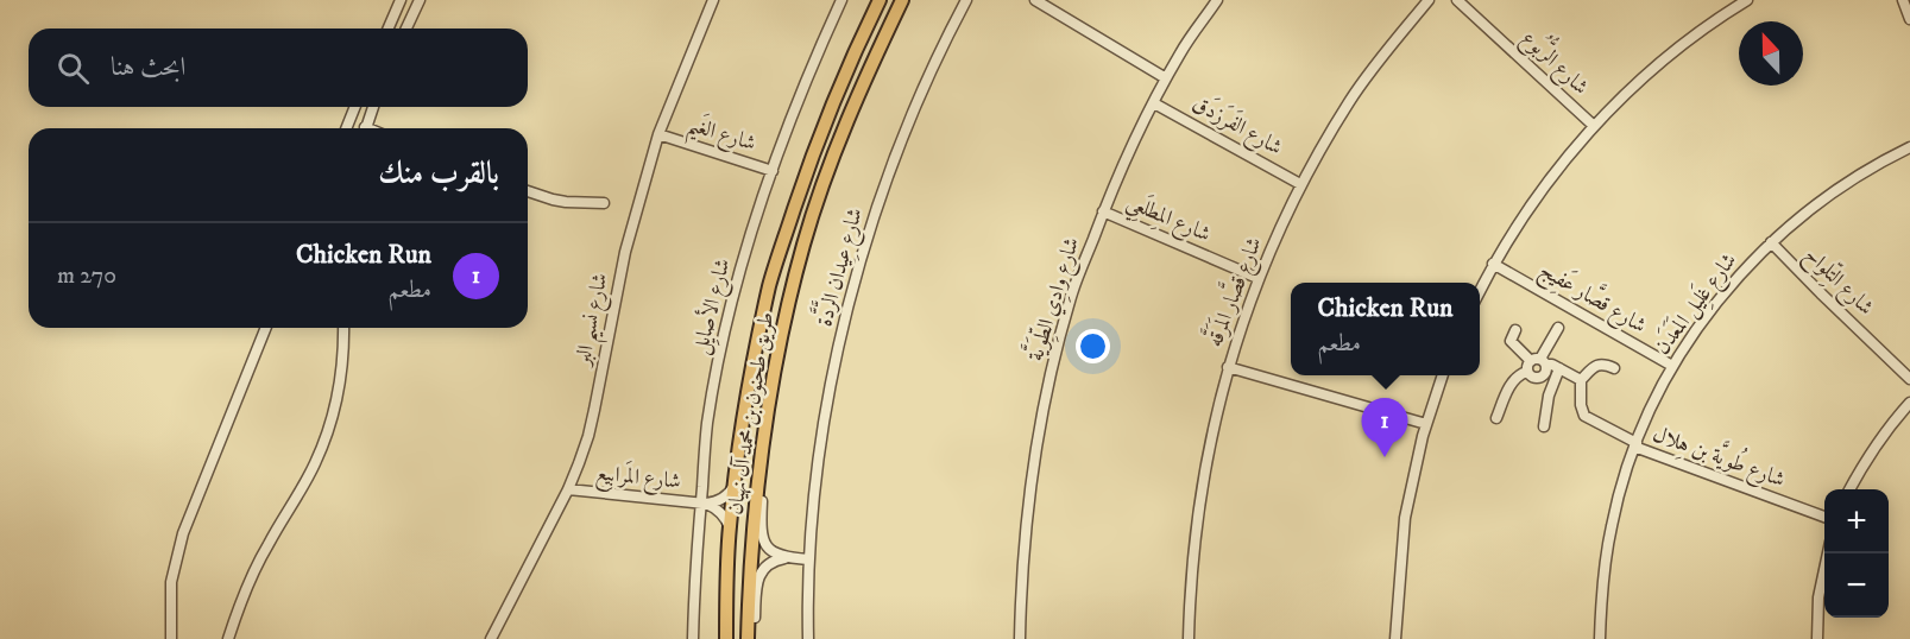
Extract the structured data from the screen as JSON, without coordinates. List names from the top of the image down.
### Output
{
  "streets": {
    "main road": ["طريق طحنون بن محمد آل نهيان"],
    "street": [
      "شارع الرُّبُوع",
      "شارع الفَرَزدَق",
      "شارع الغَيم",
      "شارع المِطلَعِي",
      "شارع عِيدان الرَّدَّة",
      "شارع التِّلواح",
      "شارع قصَّار المَرَقَّه",
      "شارع قصَّار عَفِيج",
      "شارع وادِي الطِّوَيَّة",
      "شارع غَلِيل المَعَدَن",
      "شارع الأصايِل",
      "شارع نسيم البر",
      "شارع طُويَّة بن هِلال",
      "شارع المَرابِيع"
    ]
  },
  "crossings": [
    ["شارع الفَرَزدَق", "شارع قصَّار المَرَقَّه"],
    ["شارع الفَرَزدَق", "شارع وادِي الطِّوَيَّة"],
    ["شارع الغَيم", "شارع الأصايِل"],
    ["شارع الغَيم", "شارع نسيم البر"],
    ["شارع المِطلَعِي", "شارع قصَّار المَرَقَّه"],
    ["شارع المِطلَعِي", "شارع وادِي الطِّوَيَّة"],
    ["شارع التِّلواح", "شارع غَلِيل المَعَدَن"],
    ["شارع قصَّار عَفِيج", "شارع غَلِيل المَعَدَن"],
    ["شارع غَلِيل المَعَدَن", "شارع طُويَّة بن هِلال"],
    ["شارع الأصايِل", "شارع المَرابِيع"],
    ["شارع نسيم البر", "شارع المَرابِيع"],
    ["طريق طحنون بن محمد آل نهيان", "شارع المَرابِيع"]
  ],
  "north": "top",
  "page": {
    "search": "ابحث هنا",
    "heading": "بالقرب منك",
    "list": [
      {
        "mark": "1",
        "name": "Chicken Run",
        "note": "مطعم",
        "value": "270 m"
      }
    ],
    "popup": ["Chicken Run", "مطعم"],
    "pins": "1",
    "map_buttons": ["+", "−"]
  }
}
